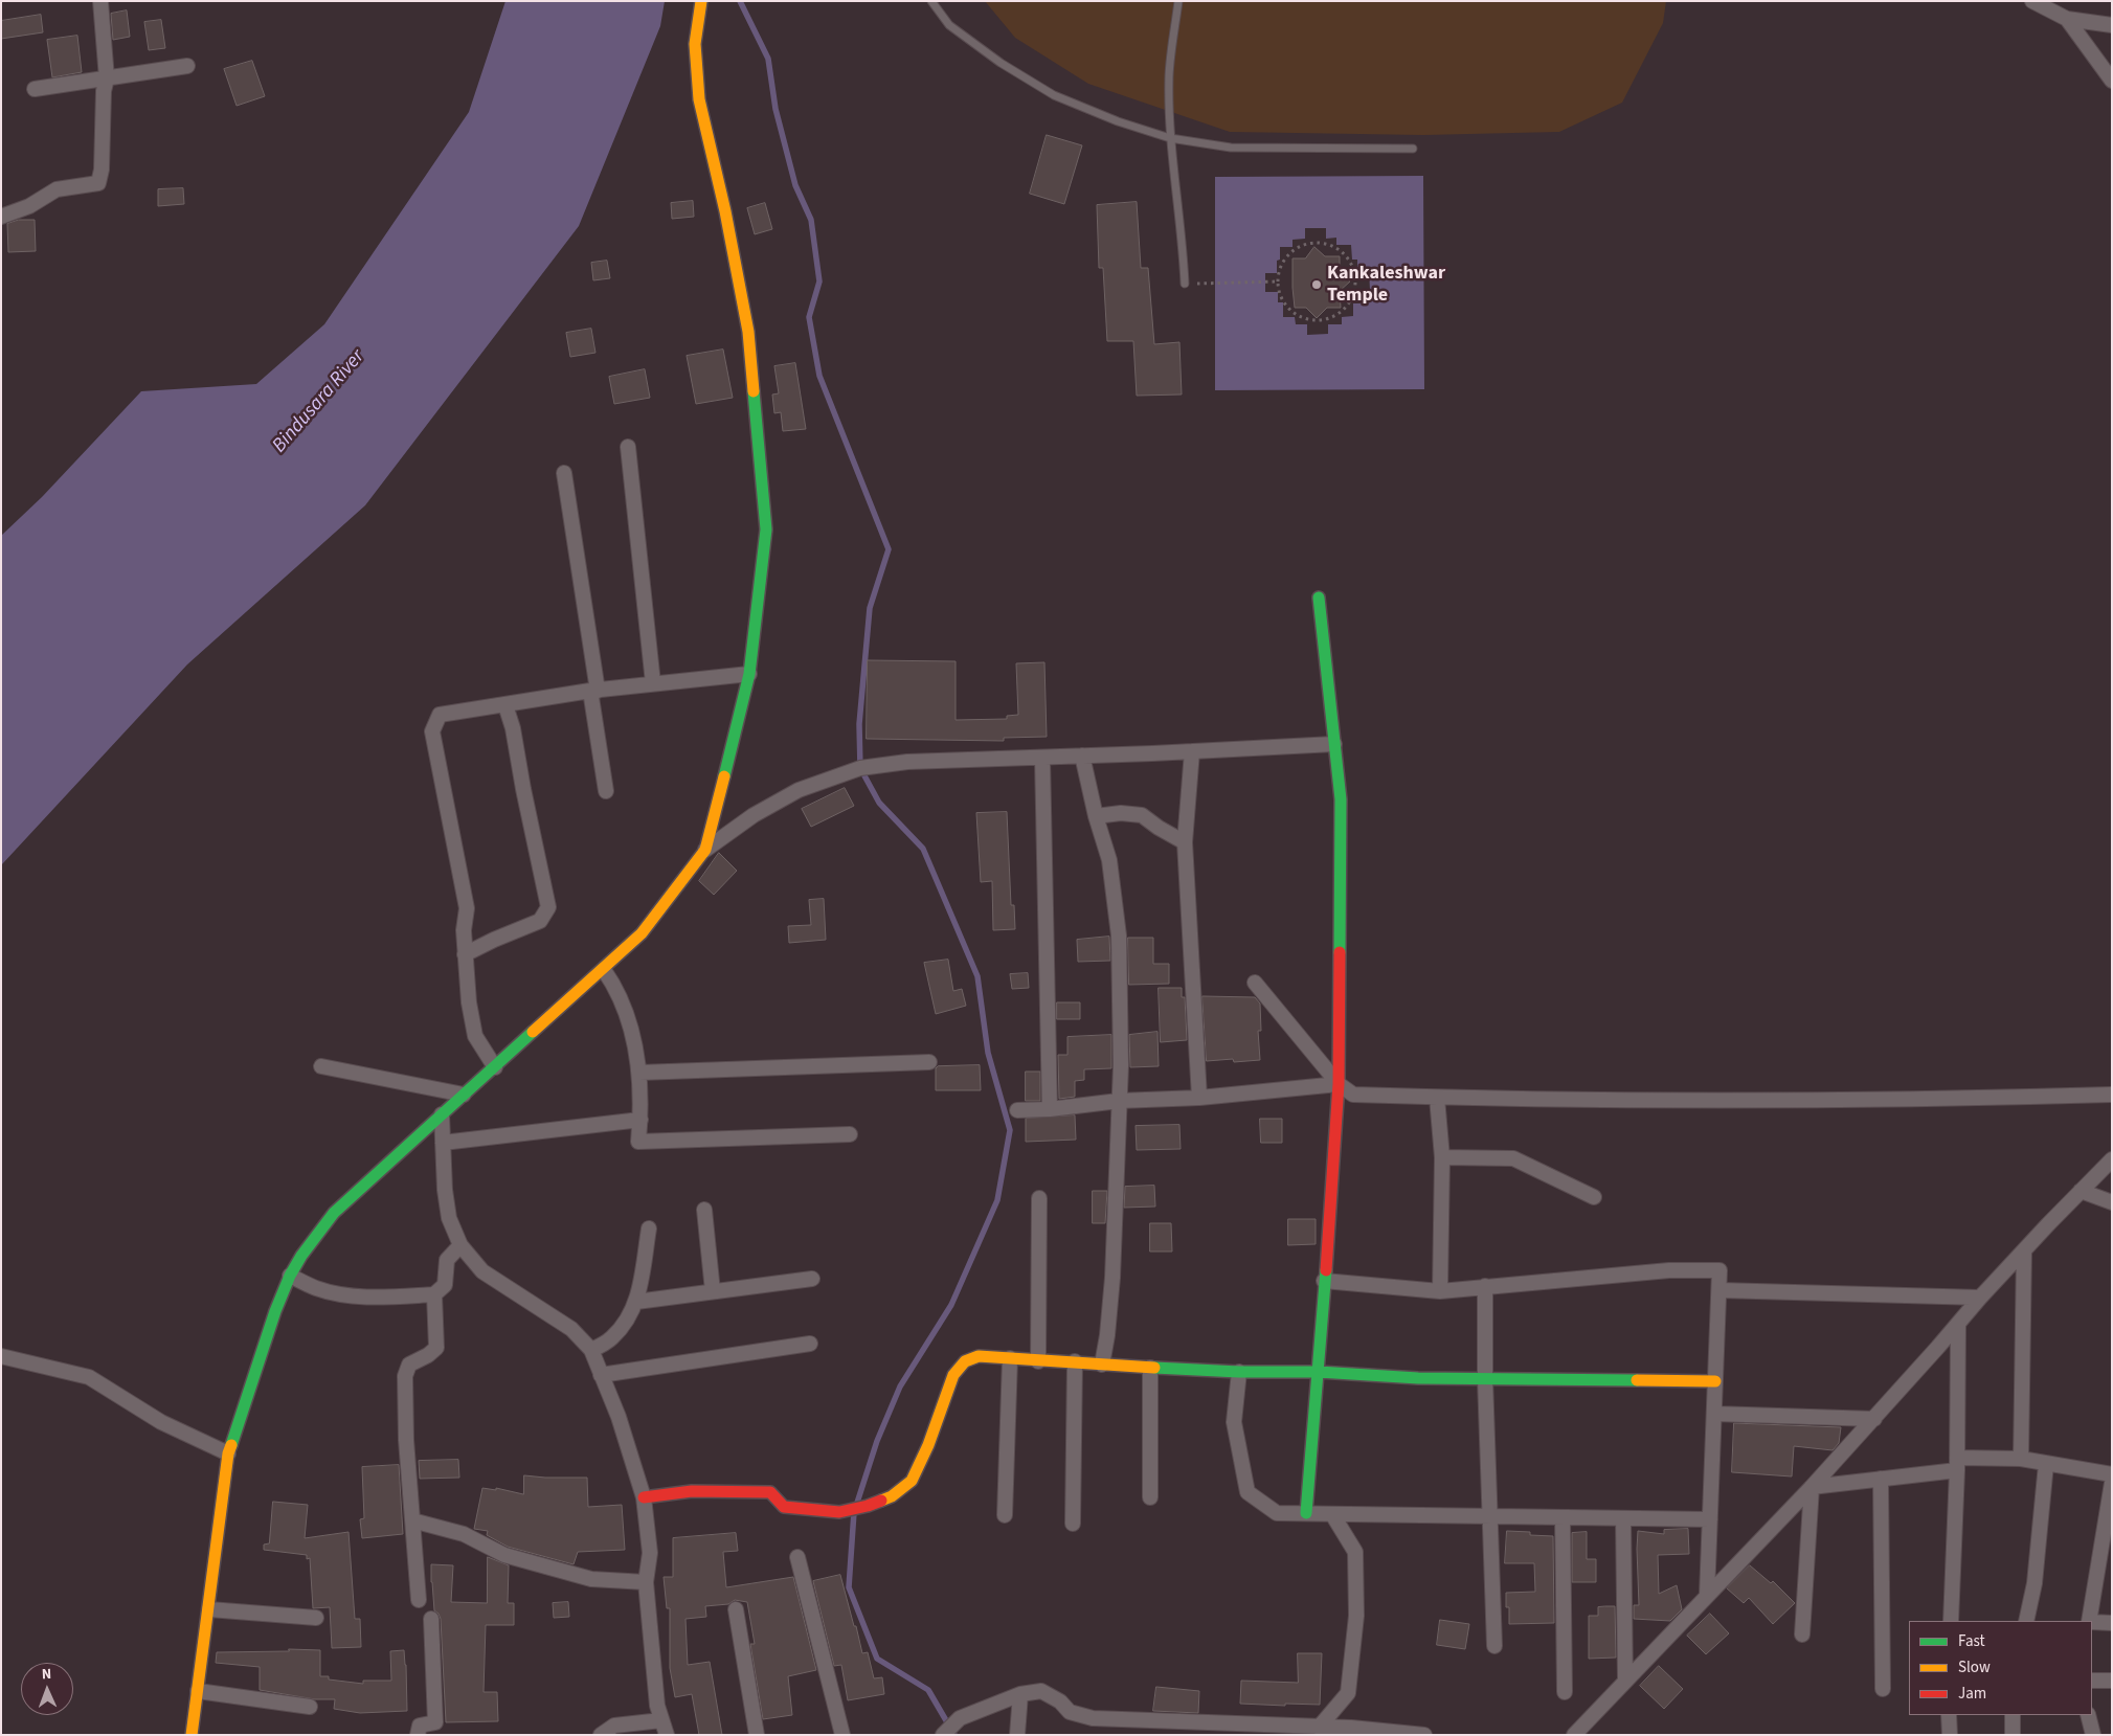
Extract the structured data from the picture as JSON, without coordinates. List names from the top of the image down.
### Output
{
  "water": ["Bindusara River"],
  "places": ["Kankaleshwar Temple"],
  "legend": ["Fast", "Slow", "Jam"],
  "north": "top"
}
